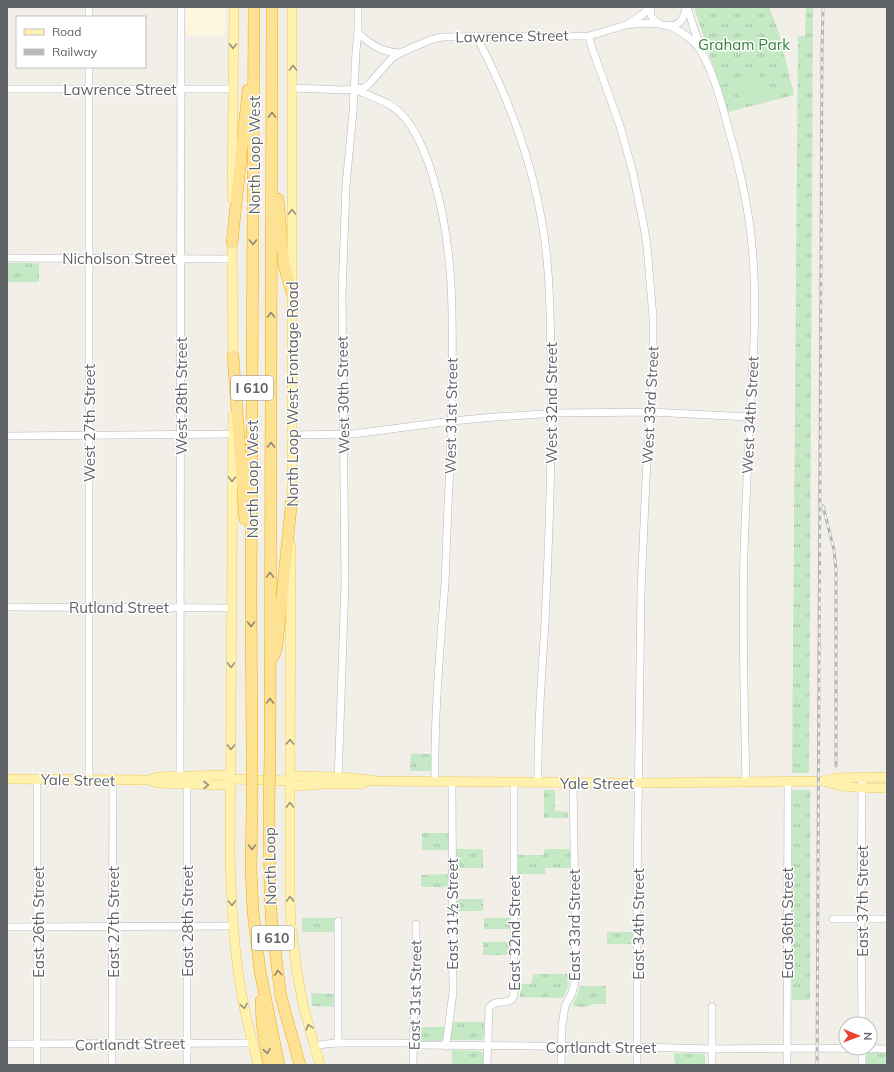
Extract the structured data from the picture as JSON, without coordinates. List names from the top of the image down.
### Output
{
  "streets": {
    "highway": ["North Loop West", "I 610", "North Loop"],
    "main road": ["North Loop West Frontage Road", "Yale Street"],
    "street": [
      "Lawrence Street",
      "Nicholson Street",
      "West 30th Street",
      "West 28th Street",
      "West 32nd Street",
      "West 33rd Street",
      "West 34th Street",
      "West 31st Street",
      "West 27th Street",
      "Rutland Street",
      "East 37th Street",
      "East 31½ Street",
      "East 28th Street",
      "East 26th Street",
      "East 27th Street",
      "East 36th Street",
      "East 34th Street",
      "East 33rd Street",
      "East 32nd Street",
      "East 31st Street",
      "Cortlandt Street"
    ]
  },
  "crossings": [
    ["Lawrence Street", "North Loop West Frontage Road"],
    ["Lawrence Street", "West 30th Street"],
    ["Lawrence Street", "West 28th Street"],
    ["Lawrence Street", "West 32nd Street"],
    ["Lawrence Street", "West 33rd Street"],
    ["Lawrence Street", "West 34th Street"],
    ["Lawrence Street", "West 31st Street"],
    ["Lawrence Street", "West 27th Street"],
    ["North Loop West", "North Loop"],
    ["Nicholson Street", "West 28th Street"],
    ["Nicholson Street", "West 27th Street"],
    ["North Loop West Frontage Road", "Yale Street"],
    ["North Loop West Frontage Road", "Cortlandt Street"],
    ["West 30th Street", "West 31st Street"],
    ["West 30th Street", "Yale Street"],
    ["West 28th Street", "Rutland Street"],
    ["West 28th Street", "Yale Street"],
    ["West 28th Street", "East 28th Street"],
    ["West 32nd Street", "Yale Street"],
    ["West 33rd Street", "Yale Street"],
    ["West 33rd Street", "East 34th Street"],
    ["West 34th Street", "Yale Street"],
    ["West 31st Street", "Yale Street"],
    ["West 27th Street", "Rutland Street"],
    ["West 27th Street", "Yale Street"],
    ["Yale Street", "East 37th Street"],
    ["Yale Street", "East 31½ Street"],
    ["Yale Street", "East 28th Street"],
    ["Yale Street", "East 26th Street"],
    ["Yale Street", "East 27th Street"],
    ["Yale Street", "East 36th Street"],
    ["Yale Street", "East 34th Street"],
    ["Yale Street", "East 33rd Street"],
    ["Yale Street", "East 32nd Street"],
    ["East 31½ Street", "Cortlandt Street"],
    ["East 28th Street", "Cortlandt Street"],
    ["East 26th Street", "Cortlandt Street"],
    ["East 27th Street", "Cortlandt Street"],
    ["East 36th Street", "Cortlandt Street"],
    ["East 34th Street", "Cortlandt Street"],
    ["East 33rd Street", "Cortlandt Street"],
    ["East 32nd Street", "Cortlandt Street"],
    ["East 31st Street", "Cortlandt Street"]
  ],
  "parks": ["Graham Park"],
  "legend": ["Road", "Railway"],
  "north": "right"
}
